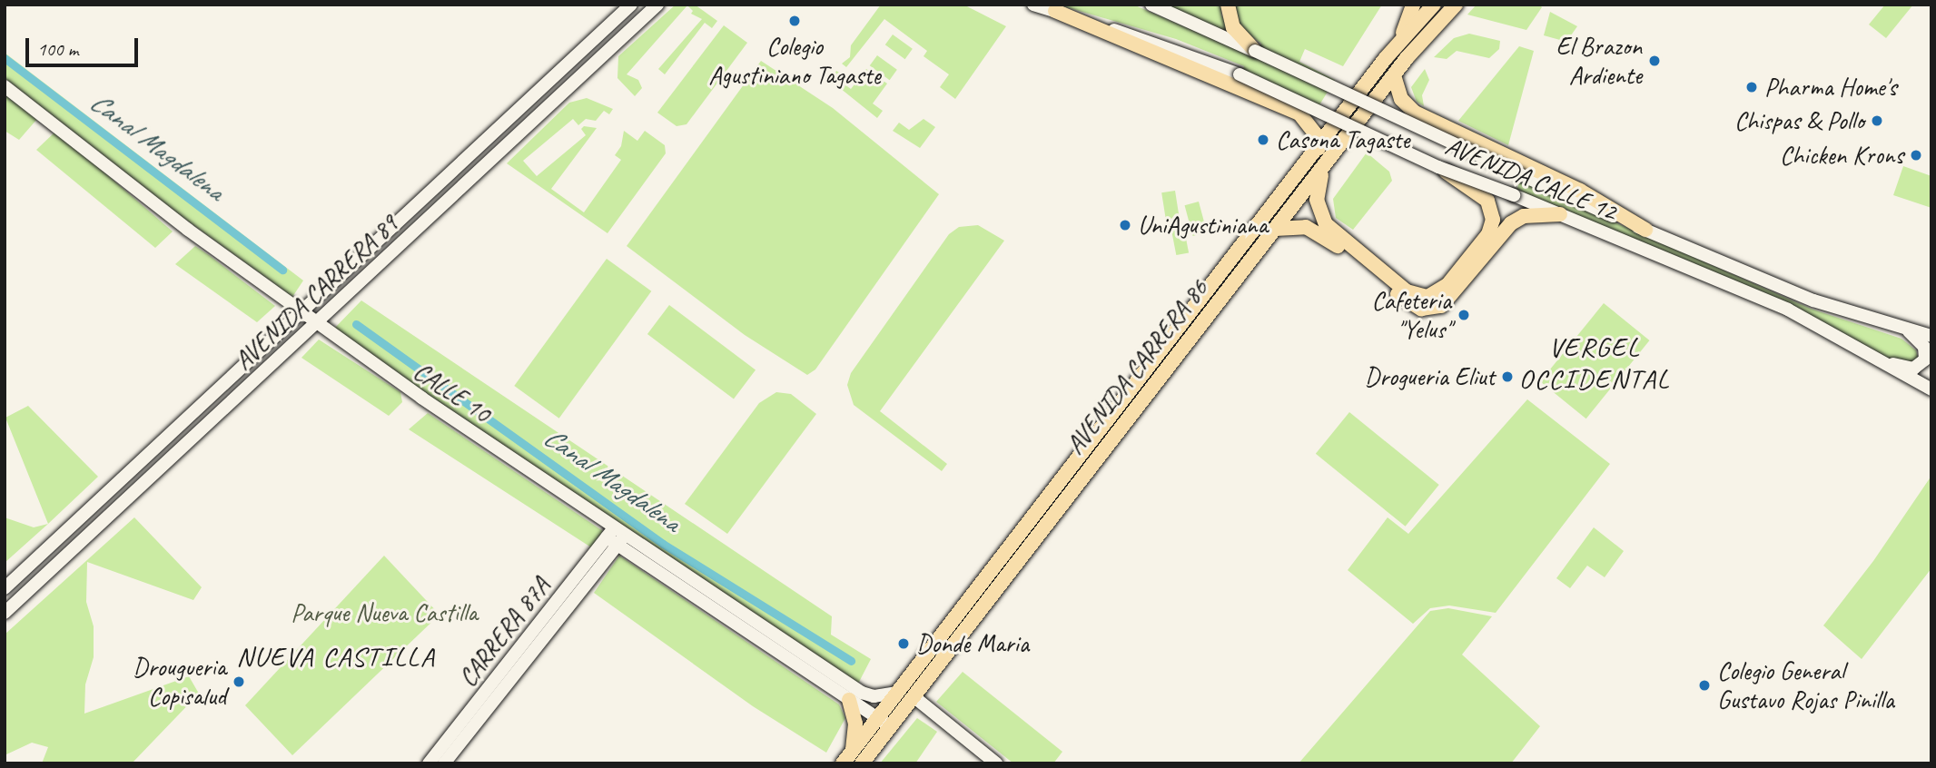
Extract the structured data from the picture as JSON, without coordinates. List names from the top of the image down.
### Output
{
  "streets": {
    "main road": [
      "AVENIDA CALLE 12",
      "AVENIDA CARRERA 89",
      "AVENIDA CARRERA 86",
      "CALLE 10",
      "CARRERA 87A"
    ]
  },
  "crossings": [
    ["AVENIDA CARRERA 89", "CALLE 10"],
    ["AVENIDA CARRERA 86", "CALLE 10"],
    ["CALLE 10", "CARRERA 87A"]
  ],
  "districts": ["VERGEL OCCIDENTAL", "NUEVA CASTILLA"],
  "water": ["Canal Magdalena"],
  "parks": ["Parque Nueva Castilla"],
  "places": [
    "Colegio Agustiniano Tagaste",
    "El Brazon Ardiente",
    "Pharma Home's",
    "Chispas & Pollo",
    "Casona Tagaste",
    "Chicken Krons",
    "UniAgustiniana",
    "Cafeteria \"Yelus\"",
    "Drogueria Eliut",
    "Donde Maria",
    "Drougueria Copisalud",
    "Colegio General Gustavo Rojas Pinilla"
  ],
  "scale_bar": "100 m"
}
